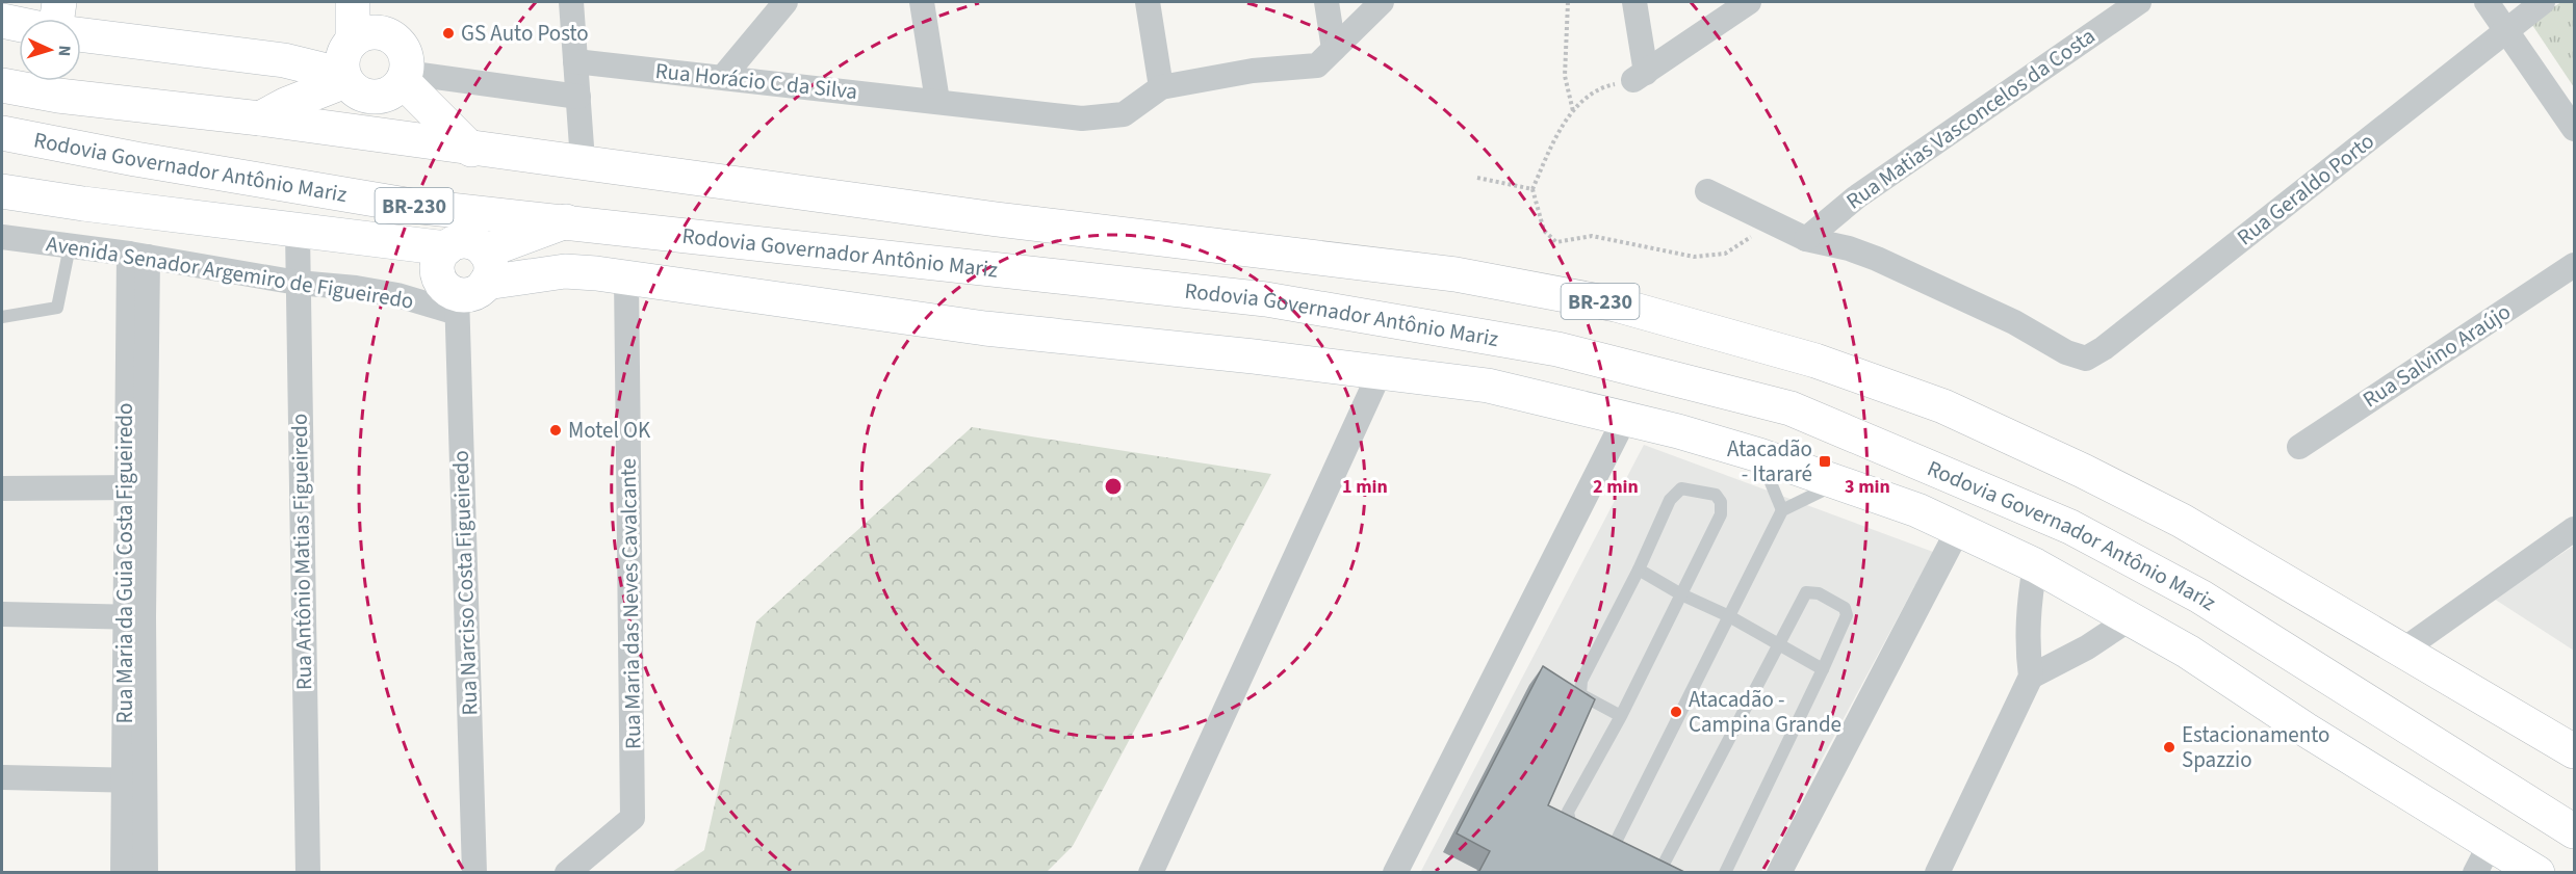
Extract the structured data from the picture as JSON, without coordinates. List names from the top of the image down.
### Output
{
  "streets": {
    "main road": ["Rodovia Governador Antônio Mariz", "BR-230"],
    "street": [
      "Rua Horácio C da Silva",
      "Rua Matias Vasconcelos da Costa",
      "Rua Geraldo Porto",
      "Avenida Senador Argemiro de Figueiredo",
      "Rua Salvino Araújo",
      "Rua Antônio Matias Figueiredo",
      "Rua Maria da Guia Costa Figueiredo",
      "Rua Narciso Costa Figueiredo",
      "Rua Maria das Neves Cavalcante"
    ]
  },
  "crossings": [
    ["Rua Matias Vasconcelos da Costa", "Rua Geraldo Porto"],
    ["BR-230", "Avenida Senador Argemiro de Figueiredo"],
    ["BR-230", "Rua Antônio Matias Figueiredo"],
    ["BR-230", "Rua Narciso Costa Figueiredo"],
    ["Avenida Senador Argemiro de Figueiredo", "Rua Antônio Matias Figueiredo"],
    ["Avenida Senador Argemiro de Figueiredo", "Rua Maria da Guia Costa Figueiredo"],
    ["Avenida Senador Argemiro de Figueiredo", "Rua Narciso Costa Figueiredo"]
  ],
  "places": {
    "other": [
      "GS Auto Posto",
      "Motel OK",
      "Atacadão - Campina Grande",
      "Estacionamento Spazzio"
    ],
    "transit": ["Atacadão - Itararé"]
  },
  "north": "right",
  "rings": ["1 min", "2 min", "3 min"]
}
